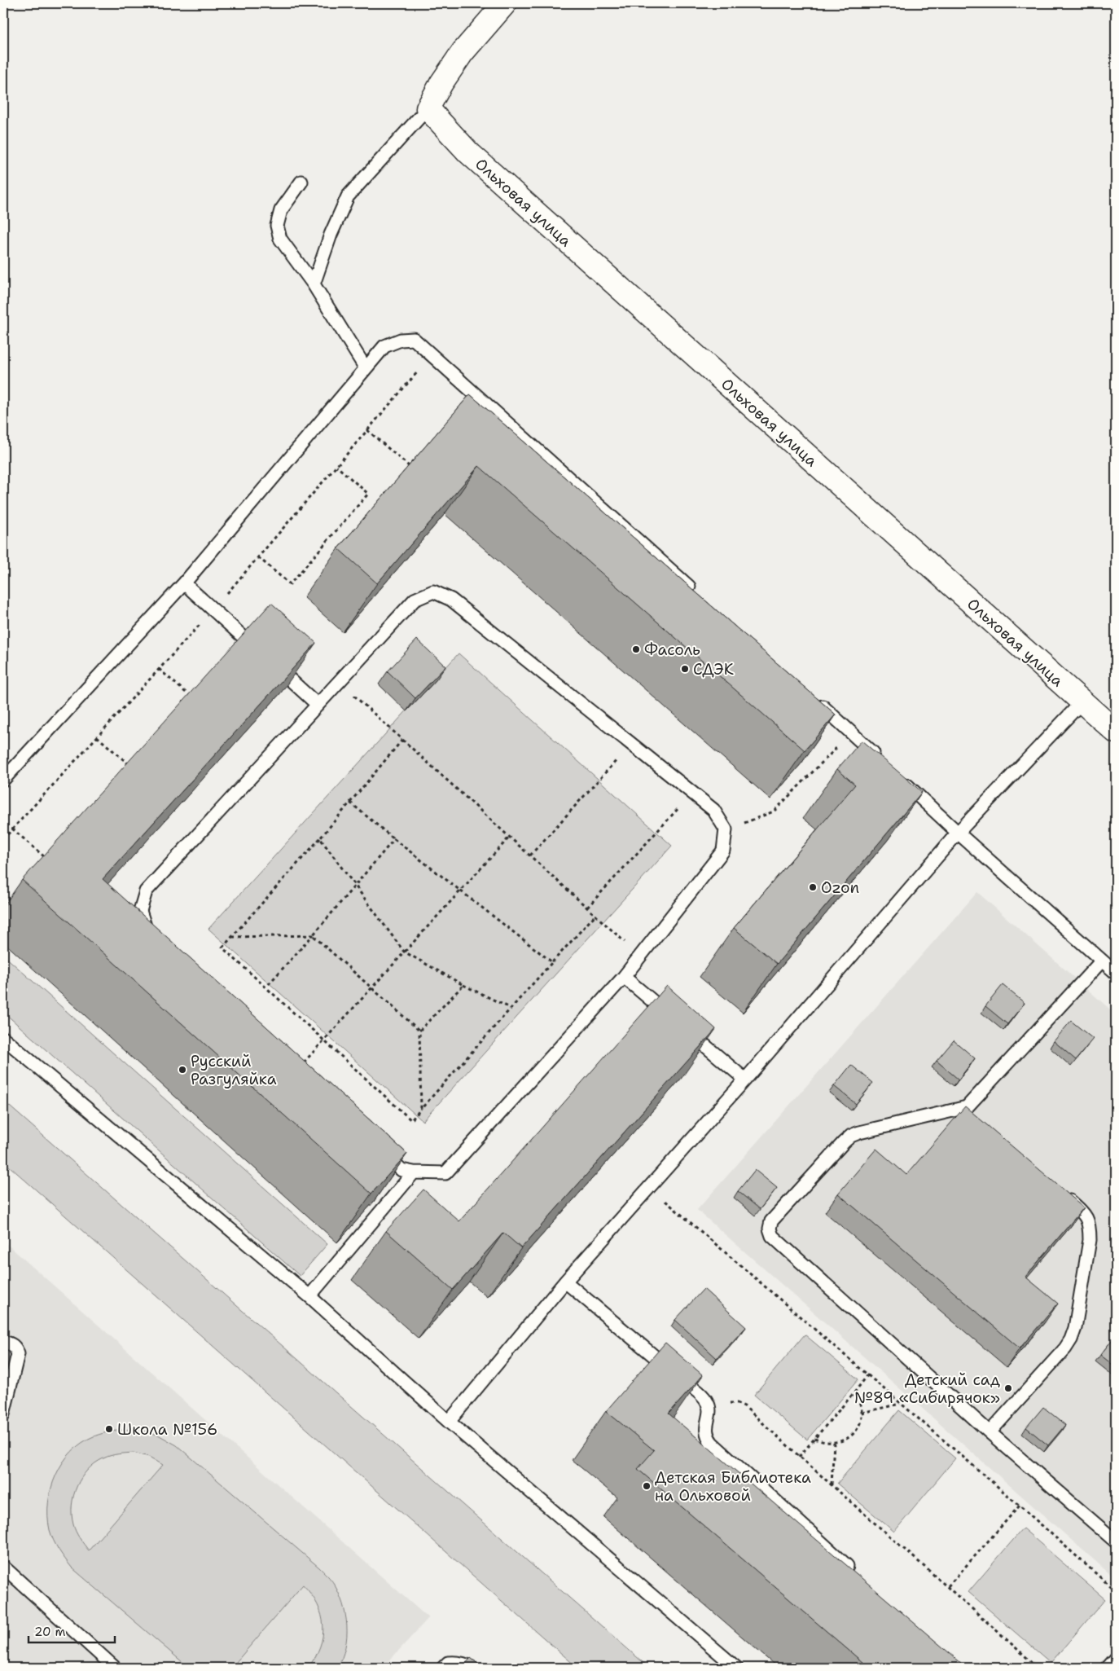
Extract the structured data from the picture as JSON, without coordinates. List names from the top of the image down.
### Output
{
  "streets": {
    "street": ["Ольховая улица"]
  },
  "places": [
    "Фасоль",
    "СДЭК",
    "Ozon",
    "Русский Разгуляйка",
    "Детский сад №89 «Сибирячок»",
    "Школа №156",
    "Детская Библиотека на Ольховой"
  ],
  "scale_bar": "20 m"
}
